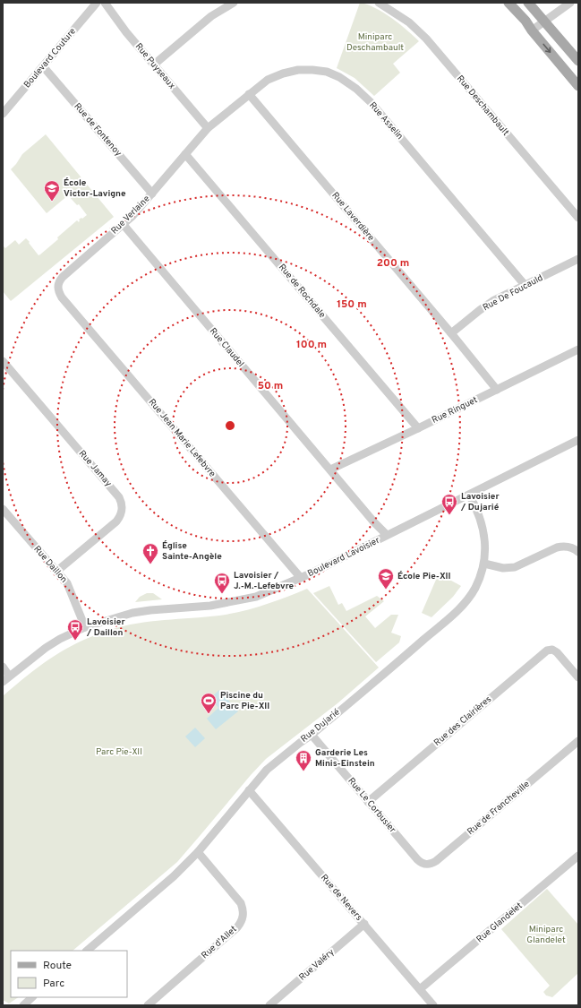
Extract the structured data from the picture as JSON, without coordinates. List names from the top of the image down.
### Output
{
  "streets": {
    "street": [
      "Boulevard Couture",
      "Rue Puyseaux",
      "Rue Deschambault",
      "Rue Asselin",
      "Rue de Fontenoy",
      "Rue Verlaine",
      "Rue Laverdière",
      "Rue de Rochdale",
      "Rue De Foucauld",
      "Rue Claudel",
      "Rue Ringuet",
      "Rue Jean Marie Lefebvre",
      "Rue Jamay",
      "Boulevard Lavoisier",
      "Rue Daillon",
      "Rue des Clairières",
      "Rue Dujarié",
      "Rue Le Corbusier",
      "Rue de Francheville",
      "Rue de Nevers",
      "Rue Glandelet",
      "Rue d'Allet",
      "Rue Valéry"
    ]
  },
  "crossings": [
    ["Boulevard Couture", "Rue de Fontenoy"],
    ["Rue Puyseaux", "Rue Asselin"],
    ["Rue Puyseaux", "Rue Verlaine"],
    ["Rue Asselin", "Rue Verlaine"],
    ["Rue Asselin", "Rue Laverdière"],
    ["Rue Asselin", "Rue De Foucauld"],
    ["Rue de Fontenoy", "Rue Verlaine"],
    ["Rue Verlaine", "Rue de Rochdale"],
    ["Rue Verlaine", "Rue Claudel"],
    ["Rue Verlaine", "Rue Jean Marie Lefebvre"],
    ["Rue Laverdière", "Rue De Foucauld"],
    ["Rue Laverdière", "Rue Ringuet"],
    ["Rue de Rochdale", "Rue Ringuet"],
    ["Rue Claudel", "Rue Ringuet"],
    ["Rue Claudel", "Boulevard Lavoisier"],
    ["Rue Jean Marie Lefebvre", "Boulevard Lavoisier"],
    ["Rue Jamay", "Rue Daillon"],
    ["Boulevard Lavoisier", "Rue Daillon"],
    ["Boulevard Lavoisier", "Rue Dujarié"],
    ["Rue des Clairières", "Rue Le Corbusier"],
    ["Rue Dujarié", "Rue Le Corbusier"],
    ["Rue Dujarié", "Rue de Nevers"],
    ["Rue Dujarié", "Rue d'Allet"],
    ["Rue Le Corbusier", "Rue de Francheville"],
    ["Rue de Nevers", "Rue Glandelet"],
    ["Rue de Nevers", "Rue Valéry"]
  ],
  "parks": ["Miniparc Deschambault", "Parc Pie-XII", "Miniparc Glandelet"],
  "places": {
    "school or university": ["École Victor-Lavigne", "École Pie-XII"],
    "bus stop": ["Lavoisier / Dujarié", "Lavoisier / J.-M.-Lefebvre", "Lavoisier / Daillon"],
    "church": ["Église Sainte-Angèle"],
    "sports": ["Piscine du Parc Pie-XII"],
    "building": ["Garderie Les Minis-Einstein"]
  },
  "legend": ["Route", "Parc"],
  "rings": [
    "200 m",
    "150 m",
    "100 m",
    "50 m"
  ]
}
